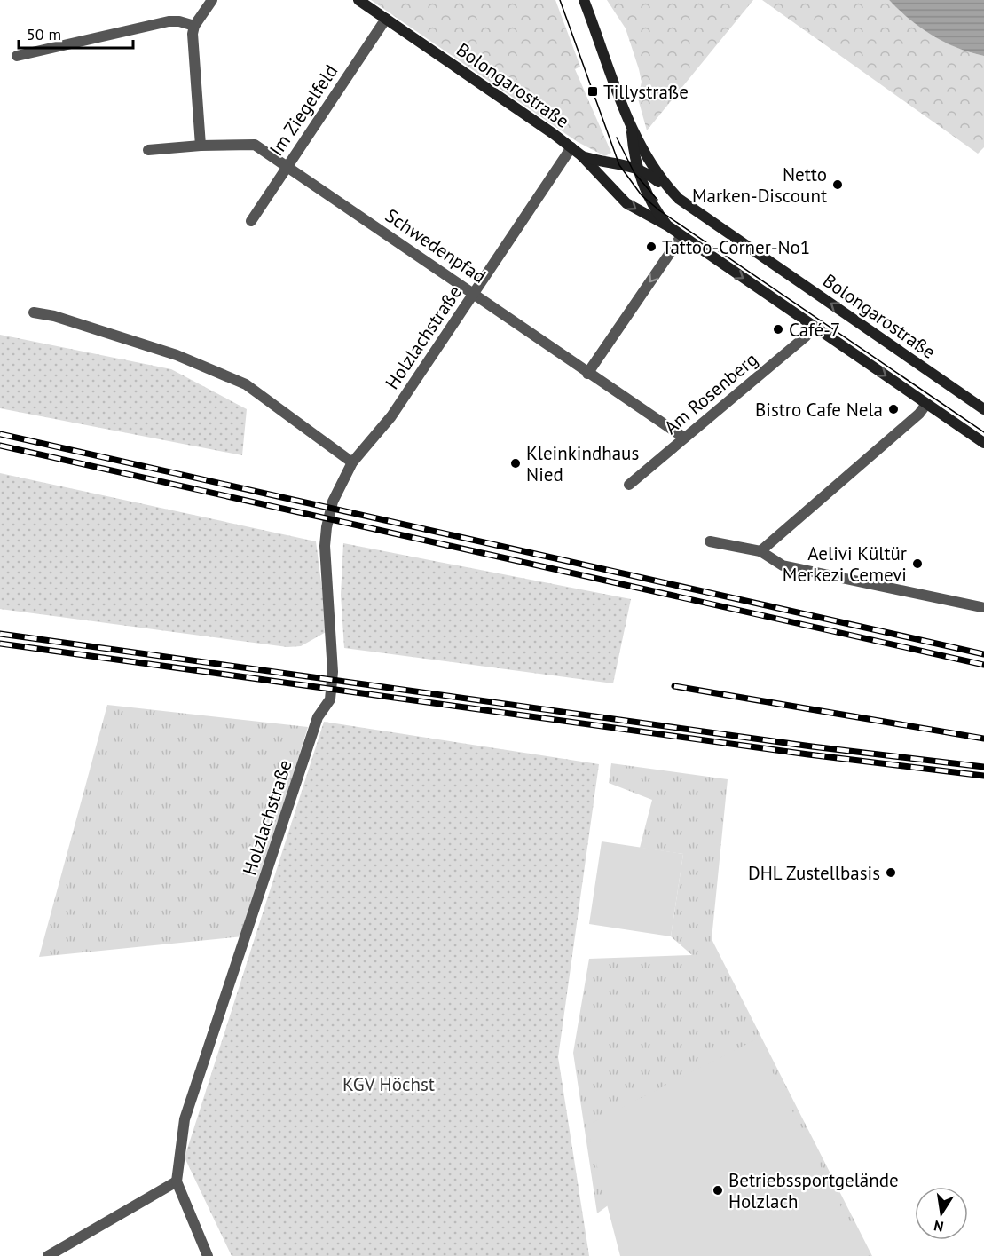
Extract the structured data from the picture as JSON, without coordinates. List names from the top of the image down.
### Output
{
  "streets": {
    "main road": ["Bolongarostraße"],
    "street": [
      "Im Ziegelfeld",
      "Schwedenpfad",
      "Holzlachstraße",
      "Am Rosenberg"
    ]
  },
  "crossings": [
    ["Bolongarostraße", "Im Ziegelfeld"],
    ["Bolongarostraße", "Holzlachstraße"],
    ["Bolongarostraße", "Am Rosenberg"],
    ["Im Ziegelfeld", "Schwedenpfad"],
    ["Schwedenpfad", "Holzlachstraße"],
    ["Schwedenpfad", "Am Rosenberg"]
  ],
  "parks": ["KGV Höchst"],
  "places": {
    "transit": ["Tillystraße"],
    "other": [
      "Netto Marken-Discount",
      "Tattoo-Corner-No1",
      "Café-7",
      "Bistro Cafe Nela",
      "Kleinkindhaus Nied",
      "Aelivi Kültür Merkezi Cemevi",
      "DHL Zustellbasis",
      "Betriebssportgelände Holzlach"
    ]
  },
  "scale_bar": "50 m",
  "north": "bottom"
}
